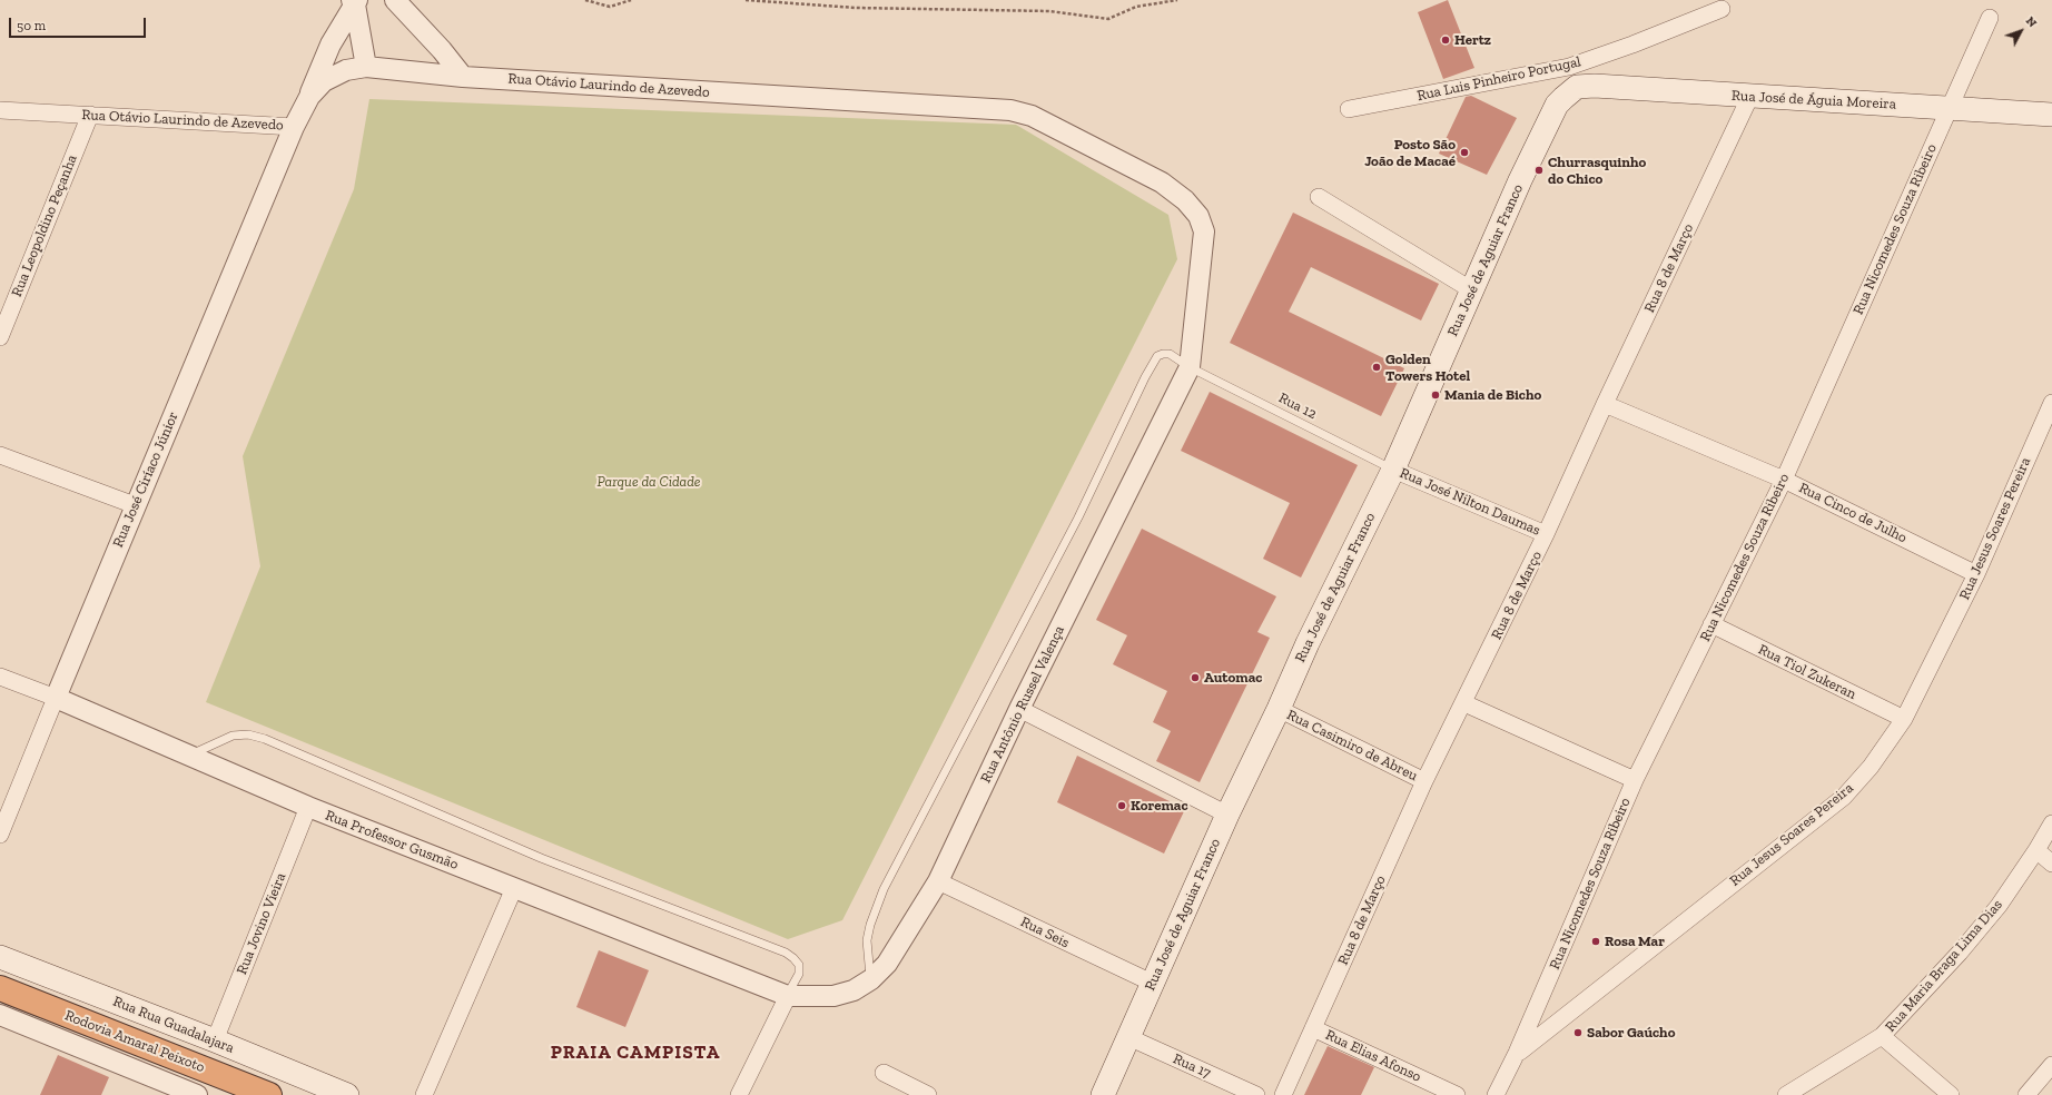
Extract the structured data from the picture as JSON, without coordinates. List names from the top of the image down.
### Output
{
  "streets": {
    "highway": ["Rodovia Amaral Peixoto"],
    "main road": ["Rua José de Águia Moreira", "Rua José de Aguiar Franco", "Rua Rua Guadalajara"],
    "street": [
      "Rua Luis Pinheiro Portugal",
      "Rua Otávio Laurindo de Azevedo",
      "Rua Leopoldino Peçanha",
      "Rua Nicomedes Souza Ribeiro",
      "Rua 8 de Março",
      "Rua José Ciríaco Júnior",
      "Rua José Nilton Daumas",
      "Rua Cinco de Julho",
      "Rua Jesus Soares Pereira",
      "Rua Tiol Zukeran",
      "Rua Antônio Russel Valença",
      "Rua Casimiro de Abreu",
      "Rua Professor Gusmão",
      "Rua Jovino Vieira",
      "Rua Seis",
      "Rua Maria Braga Lima Dias",
      "Rua Elias Afonso",
      "Rua 17"
    ],
    "lane": ["Rua 12"]
  },
  "crossings": [
    ["Rua Luis Pinheiro Portugal", "Rua José de Águia Moreira"],
    ["Rua Luis Pinheiro Portugal", "Rua José de Aguiar Franco"],
    ["Rua Otávio Laurindo de Azevedo", "Rua Leopoldino Peçanha"],
    ["Rua Otávio Laurindo de Azevedo", "Rua José Ciríaco Júnior"],
    ["Rua Otávio Laurindo de Azevedo", "Rua Antônio Russel Valença"],
    ["Rua José de Águia Moreira", "Rua Nicomedes Souza Ribeiro"],
    ["Rua José de Águia Moreira", "Rua José de Aguiar Franco"],
    ["Rua José de Águia Moreira", "Rua 8 de Março"],
    ["Rua Nicomedes Souza Ribeiro", "Rua Cinco de Julho"],
    ["Rua Nicomedes Souza Ribeiro", "Rua Jesus Soares Pereira"],
    ["Rua Nicomedes Souza Ribeiro", "Rua Tiol Zukeran"],
    ["Rua José de Aguiar Franco", "Rua 12"],
    ["Rua José de Aguiar Franco", "Rua José Nilton Daumas"],
    ["Rua José de Aguiar Franco", "Rua Casimiro de Abreu"],
    ["Rua José de Aguiar Franco", "Rua Seis"],
    ["Rua José de Aguiar Franco", "Rua 17"],
    ["Rua 8 de Março", "Rua José Nilton Daumas"],
    ["Rua 8 de Março", "Rua Cinco de Julho"],
    ["Rua 8 de Março", "Rua Casimiro de Abreu"],
    ["Rua 8 de Março", "Rua Elias Afonso"],
    ["Rua 12", "Rua José Nilton Daumas"],
    ["Rua 12", "Rua Antônio Russel Valença"],
    ["Rua José Ciríaco Júnior", "Rua Professor Gusmão"],
    ["Rua Cinco de Julho", "Rua Jesus Soares Pereira"],
    ["Rua Jesus Soares Pereira", "Rua Tiol Zukeran"],
    ["Rua Antônio Russel Valença", "Rua Professor Gusmão"],
    ["Rua Antônio Russel Valença", "Rua Seis"],
    ["Rua Professor Gusmão", "Rua Jovino Vieira"],
    ["Rua Jovino Vieira", "Rua Rua Guadalajara"]
  ],
  "districts": ["PRAIA CAMPISTA"],
  "parks": ["Parque da Cidade"],
  "places": [
    "Hertz",
    "Posto São João de Macaé",
    "Churrasquinho do Chico",
    "Golden Towers Hotel",
    "Mania de Bicho",
    "Automac",
    "Koremac",
    "Rosa Mar",
    "Sabor Gaúcho"
  ],
  "scale_bar": "50 m",
  "north": "top right"
}
